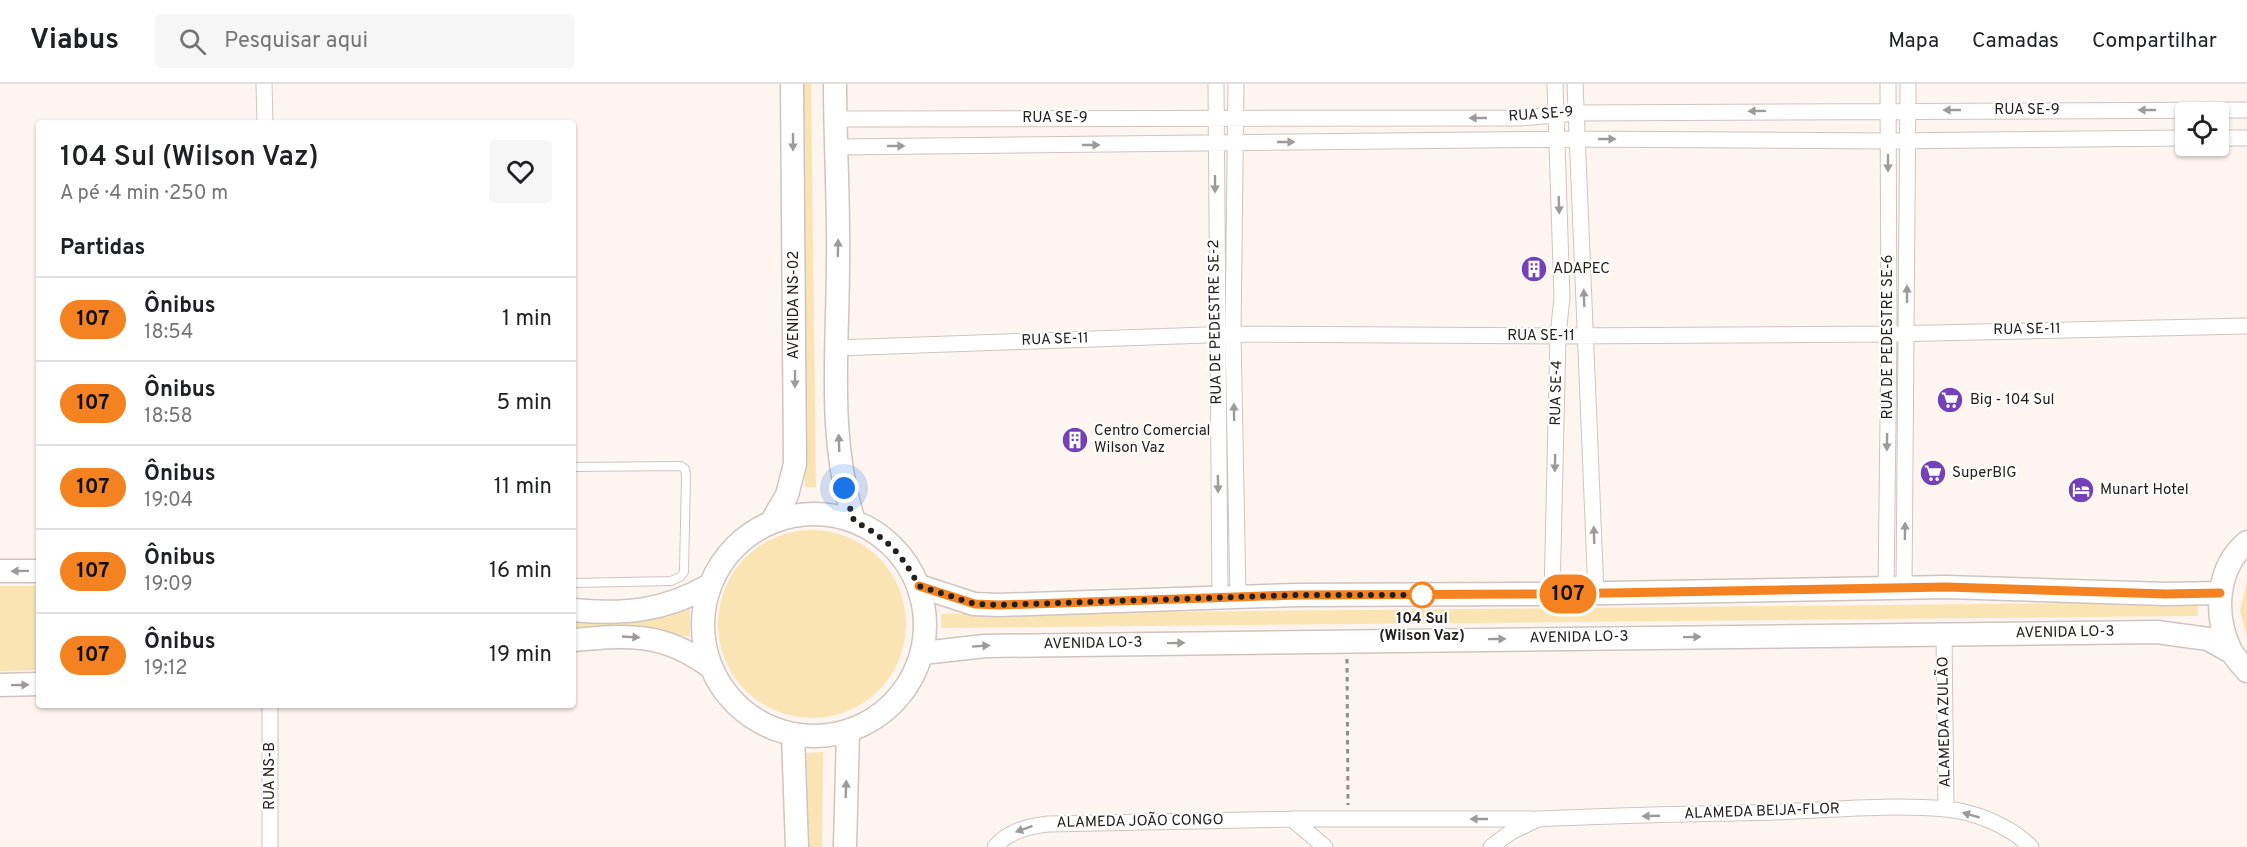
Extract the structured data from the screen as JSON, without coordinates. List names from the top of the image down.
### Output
{
  "streets": {
    "street": [
      "RUA SE-9",
      "AVENIDA NS-02",
      "RUA DE PEDESTRE SE-2",
      "RUA SE-11",
      "RUA DE PEDESTRE SE-6",
      "RUA SE-4",
      "AVENIDA LO-3",
      "ALAMEDA AZULÃO",
      "RUA NS-B",
      "ALAMEDA BEIJA-FLOR",
      "ALAMEDA JOÃO CONGO"
    ]
  },
  "crossings": [
    ["RUA SE-9", "RUA DE PEDESTRE SE-2"],
    ["RUA SE-9", "RUA DE PEDESTRE SE-6"],
    ["RUA SE-9", "RUA SE-4"],
    ["RUA DE PEDESTRE SE-2", "RUA SE-11"],
    ["RUA SE-11", "RUA DE PEDESTRE SE-6"],
    ["RUA SE-11", "RUA SE-4"],
    ["AVENIDA LO-3", "ALAMEDA AZULÃO"],
    ["ALAMEDA AZULÃO", "ALAMEDA BEIJA-FLOR"],
    ["ALAMEDA BEIJA-FLOR", "ALAMEDA JOÃO CONGO"]
  ],
  "one_way": ["ALAMEDA BEIJA-FLOR", "ALAMEDA JOÃO CONGO"],
  "places": {
    "building": ["ADAPEC", "Centro Comercial Wilson Vaz"],
    "supermarket": ["Big - 104 Sul", "SuperBIG"],
    "hotel": ["Munart Hotel"],
    "other": ["104 Sul (Wilson Vaz)"]
  },
  "lines": ["bus line 107"],
  "page": {
    "header": "Viabus",
    "search": "Pesquisar aqui",
    "nav": ["Mapa", "Camadas", "Compartilhar"],
    "on_map": "107",
    "heading": [
      ["104 Sul (Wilson Vaz)", "A pé · 4 min · 250 m"],
      "Partidas"
    ],
    "list": [
      {
        "mark": "107",
        "name": "Ônibus",
        "note": "18:54",
        "value": "1 min"
      },
      {
        "mark": "107",
        "name": "Ônibus",
        "note": "18:58",
        "value": "5 min"
      },
      {
        "mark": "107",
        "name": "Ônibus",
        "note": "19:04",
        "value": "11 min"
      },
      {
        "mark": "107",
        "name": "Ônibus",
        "note": "19:09",
        "value": "16 min"
      },
      {
        "mark": "107",
        "name": "Ônibus",
        "note": "19:12",
        "value": "19 min"
      }
    ]
  }
}
